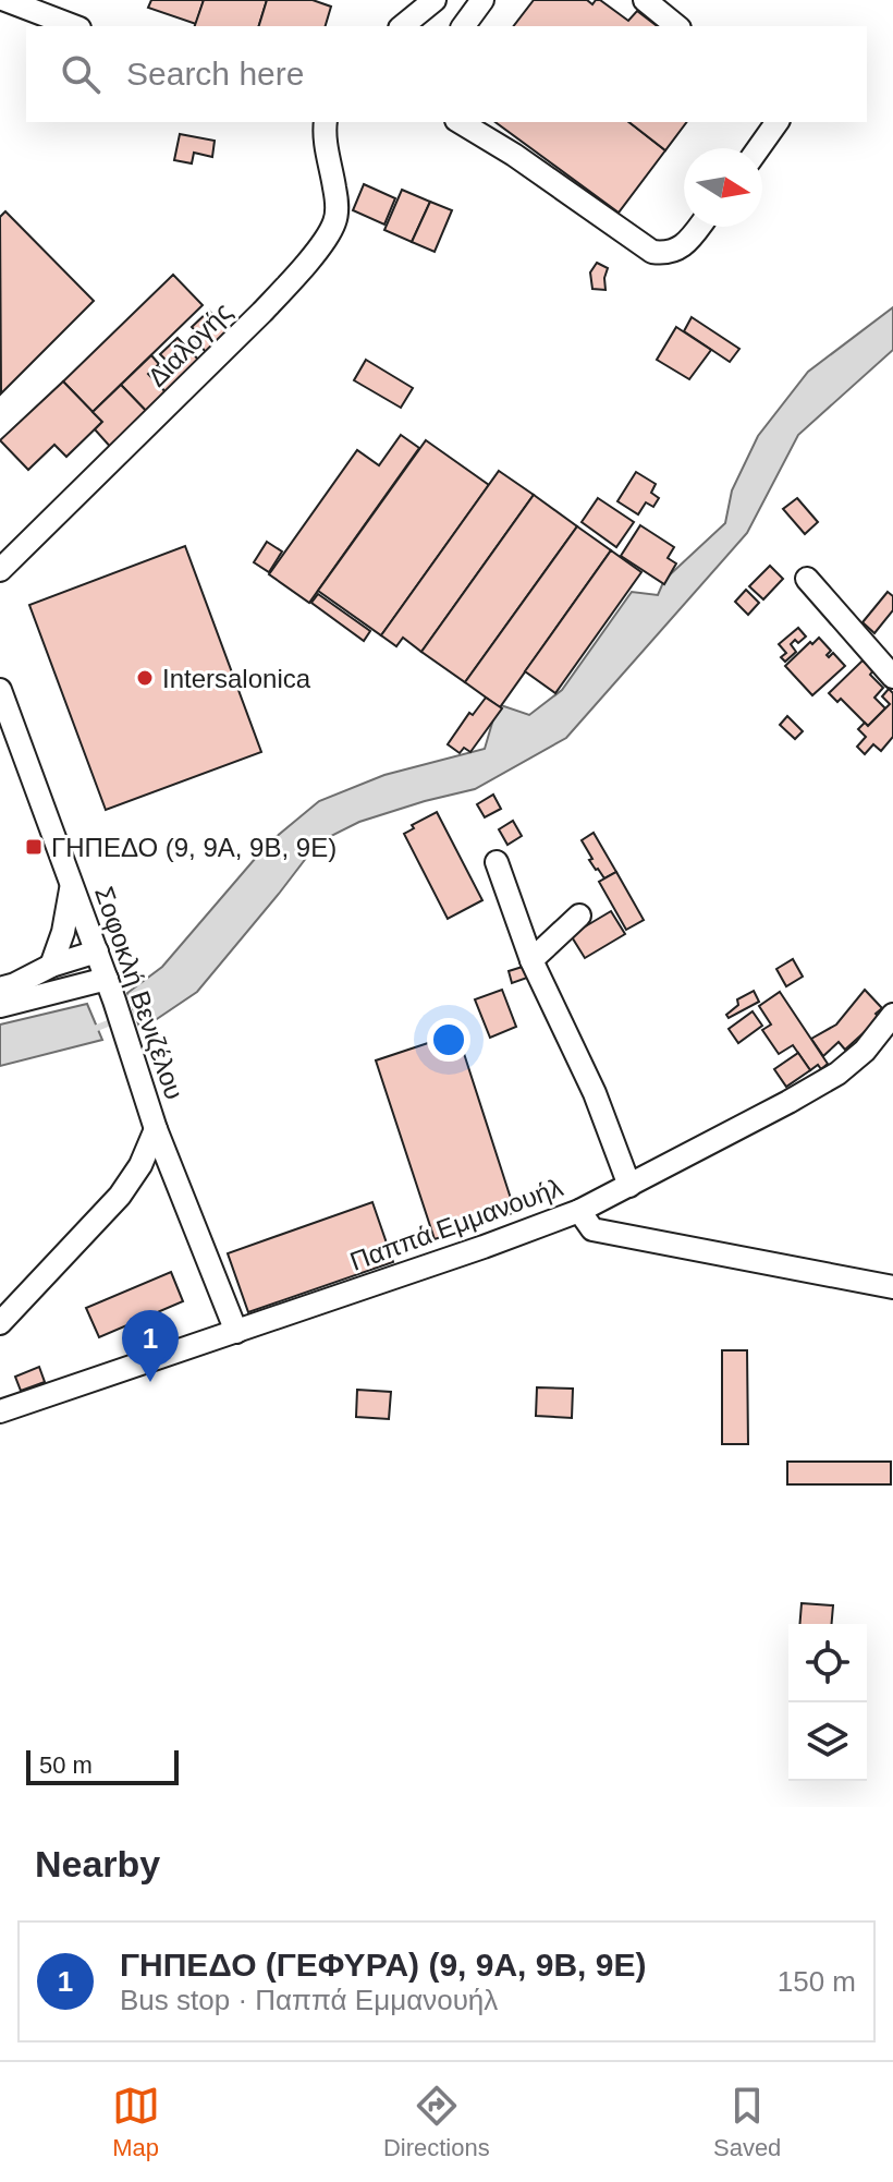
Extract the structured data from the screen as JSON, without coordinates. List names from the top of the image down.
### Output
{
  "streets": {
    "street": ["Διαλογής", "Σοφοκλή Βενιζέλου", "Παππά Εμμανουήλ"]
  },
  "places": {
    "other": ["Intersalonica"],
    "transit": ["ΓΗΠΕΔΟ (9, 9Α, 9Β, 9Ε)"]
  },
  "scale_bar": "50 m",
  "north": "right",
  "page": {
    "search": "Search here",
    "pins": "1",
    "scale": "50 m",
    "heading": "Nearby",
    "list": [
      {
        "mark": "1",
        "name": "ΓΗΠΕΔΟ (ΓΕΦΥΡΑ) (9, 9Α, 9Β, 9Ε)",
        "note": "Bus stop · Παππά Εμμανουήλ",
        "value": "150 m"
      }
    ],
    "nav": ["Map", "Directions", "Saved"]
  }
}
